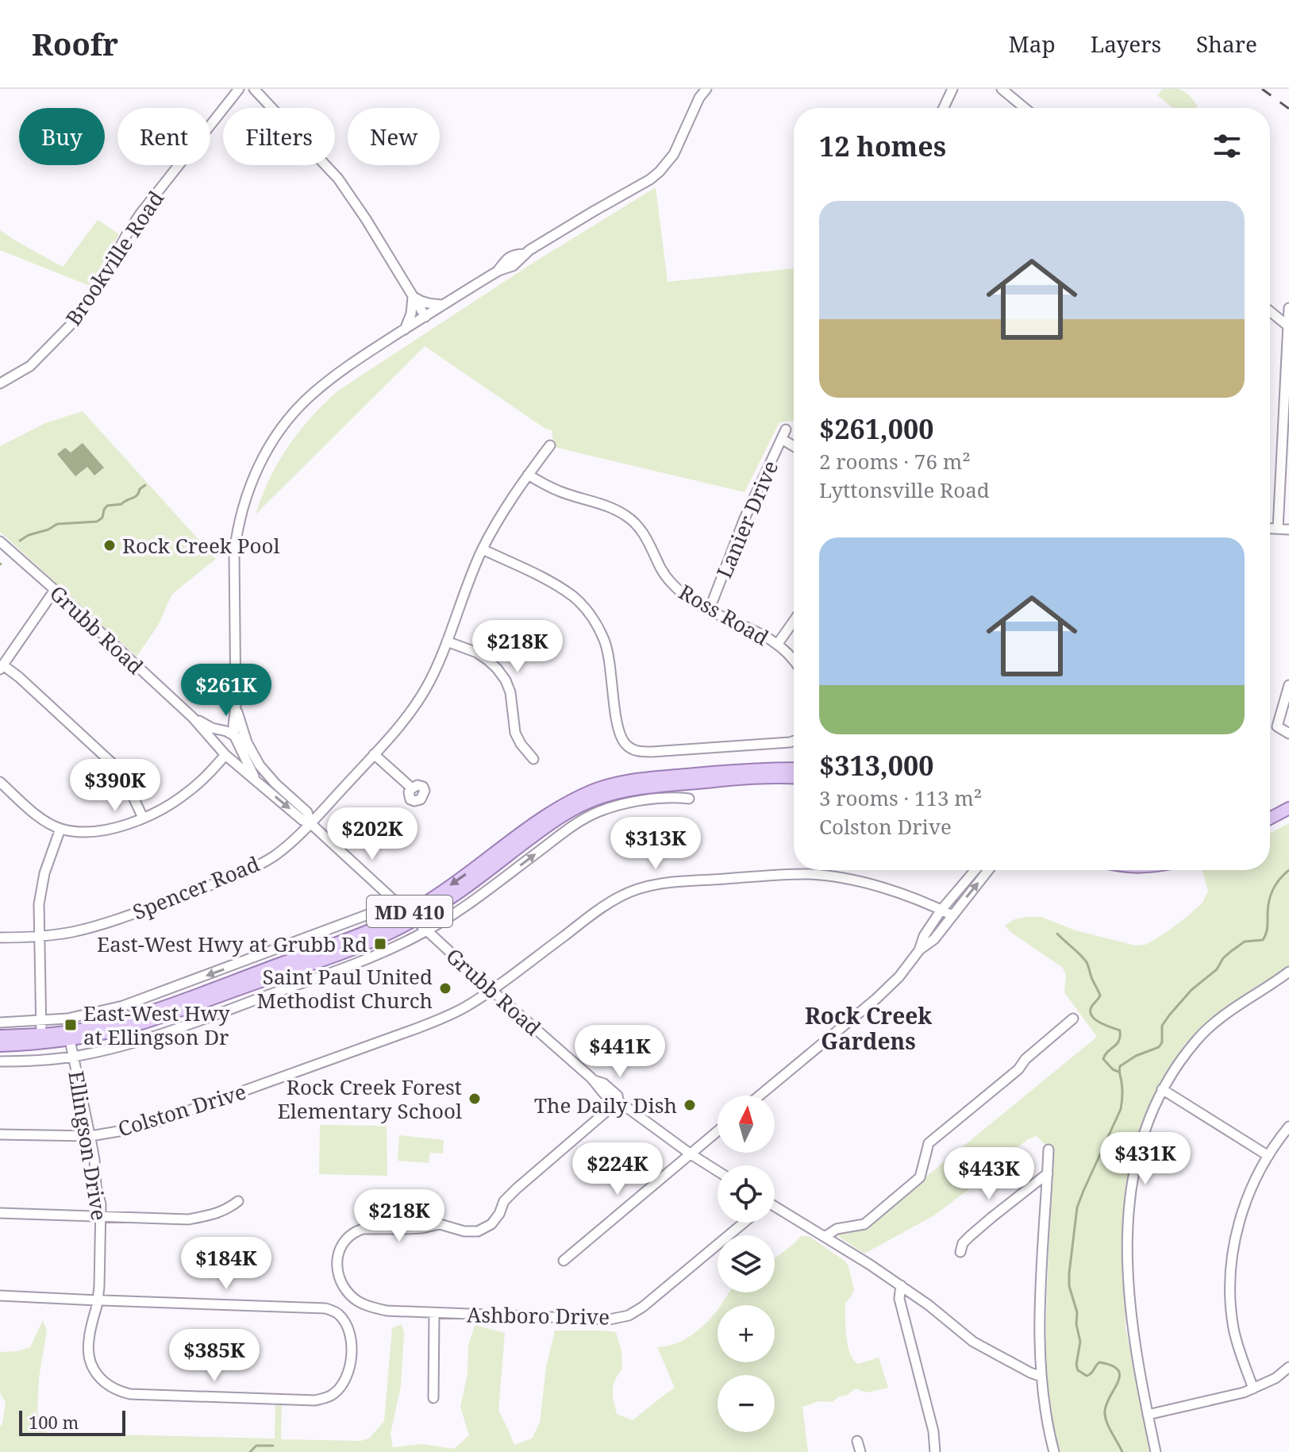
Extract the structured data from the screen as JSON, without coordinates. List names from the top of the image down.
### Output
{
  "streets": {
    "main road": ["MD 410"],
    "street": [
      "Brookville Road",
      "Lanier Drive",
      "Ross Road",
      "Grubb Road",
      "Spencer Road",
      "Colston Drive",
      "Ellingson Drive",
      "Ashboro Drive"
    ]
  },
  "crossings": [
    ["Lanier Drive", "Ross Road"],
    ["Ross Road", "Spencer Road"],
    ["Grubb Road", "Spencer Road"],
    ["Grubb Road", "MD 410"],
    ["Grubb Road", "Colston Drive"],
    ["Grubb Road", "Ashboro Drive"],
    ["MD 410", "Ellingson Drive"],
    ["Colston Drive", "Ellingson Drive"]
  ],
  "districts": ["Rock Creek Gardens"],
  "places": {
    "other": [
      "Rock Creek Pool",
      "Saint Paul United Methodist Church",
      "Rock Creek Forest Elementary School",
      "The Daily Dish"
    ],
    "transit": ["East-West Hwy at Grubb Rd", "East-West Hwy at Ellingson Dr"]
  },
  "scale_bar": "100 m",
  "north": "top",
  "page": {
    "header": "Roofr",
    "nav": ["Map", "Layers", "Share"],
    "chip": [
      "Buy",
      "Rent",
      "Filters",
      "New"
    ],
    "heading": "12 homes",
    "list": [
      {
        "name": "$261,000",
        "note": "2 rooms · 76 m² · Lyttonsville Road"
      },
      {
        "name": "$313,000",
        "note": "3 rooms · 113 m² · Colston Drive"
      }
    ],
    "price": [
      "$218K",
      "$261K",
      "$390K",
      "$202K",
      "$313K",
      "$441K",
      "$431K",
      "$224K",
      "$443K",
      "$218K",
      "$184K",
      "$385K"
    ],
    "map_buttons": ["+", "−"],
    "scale": "100 m"
  }
}
